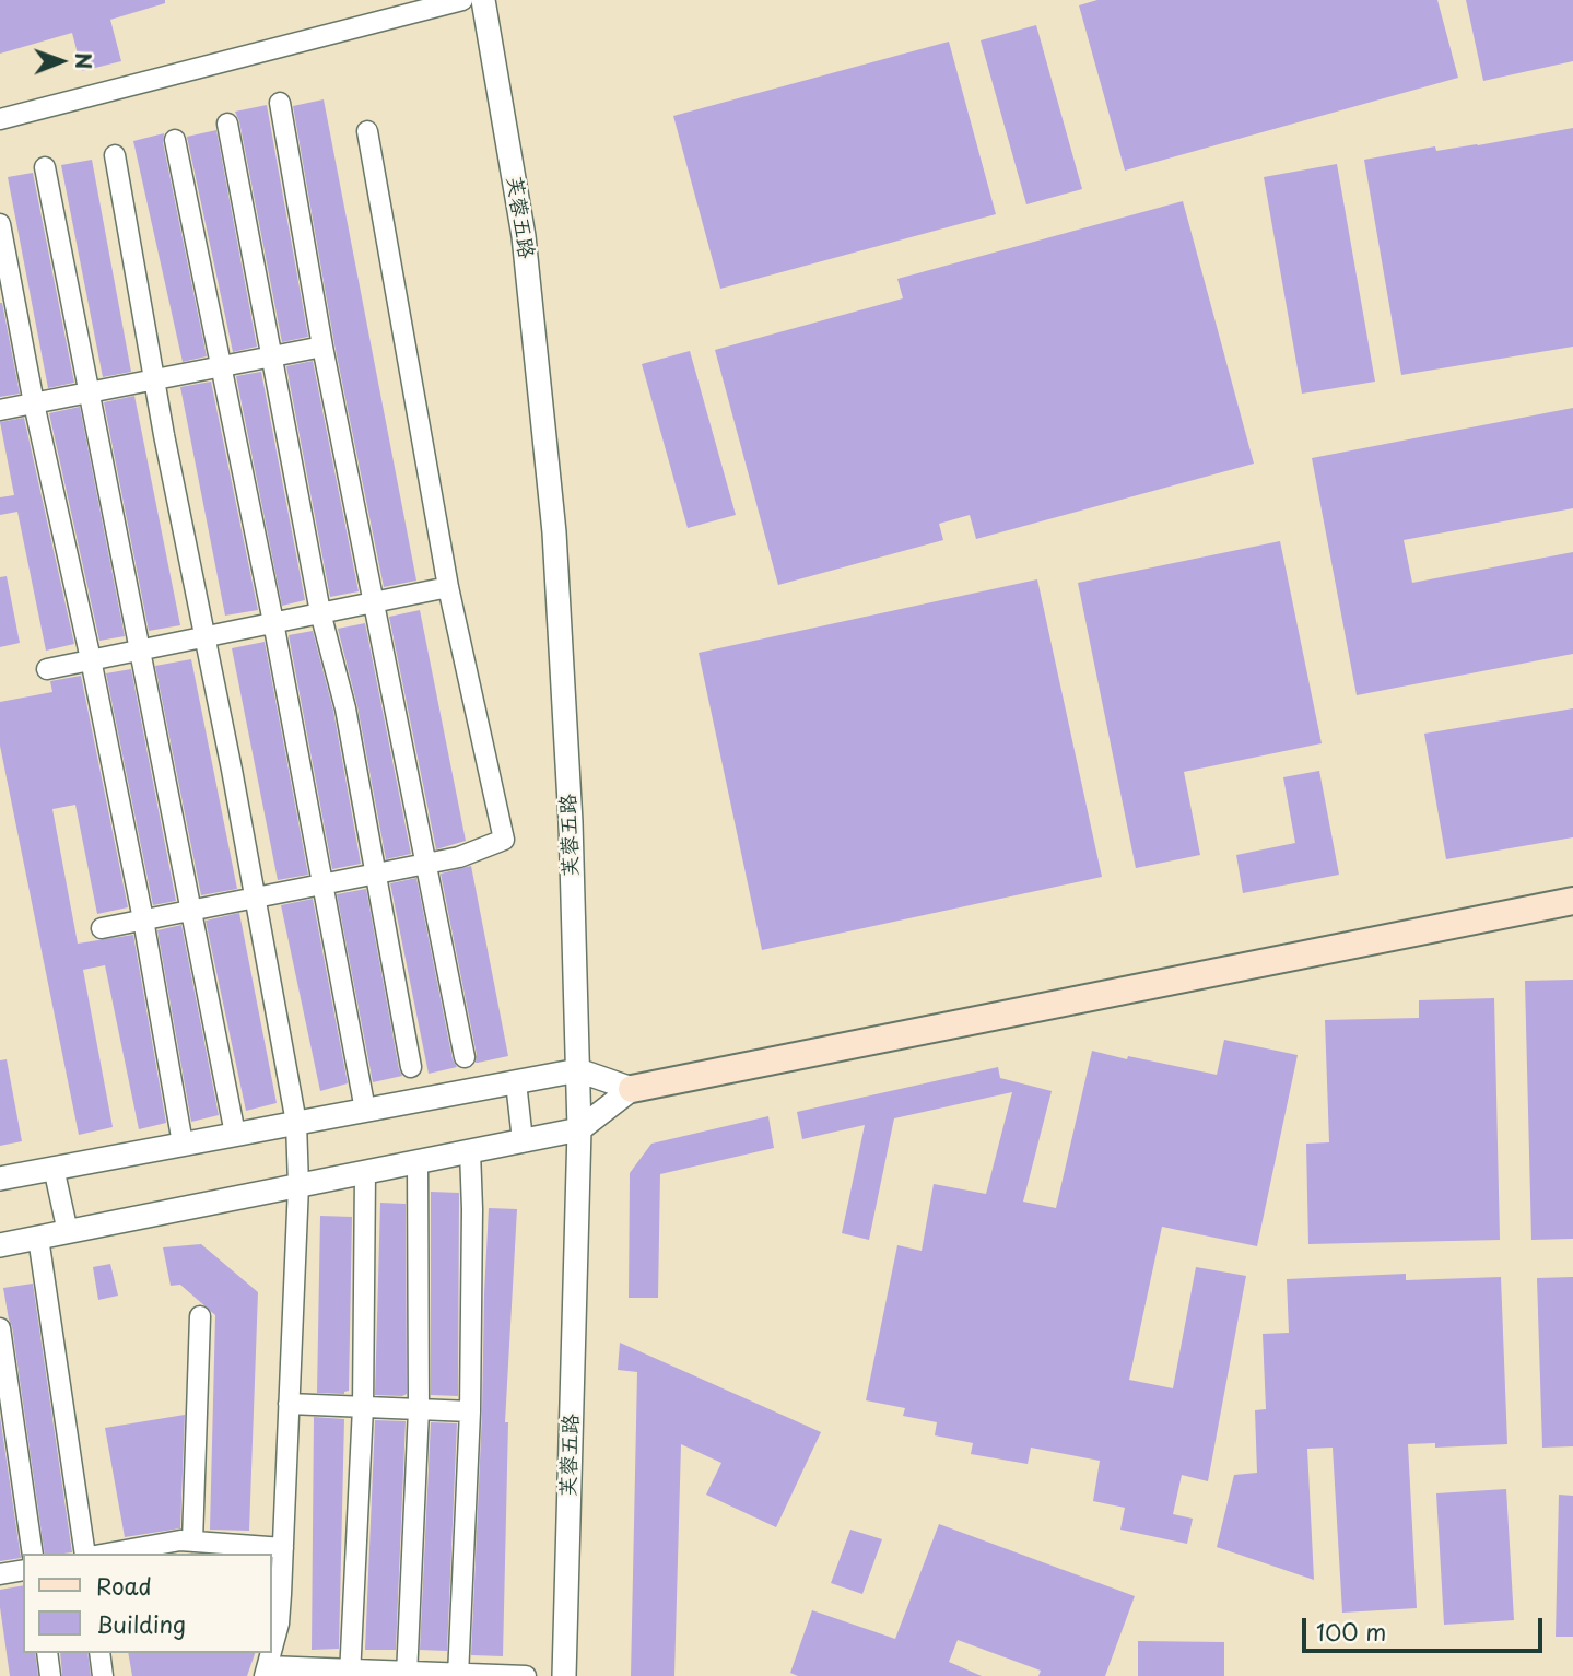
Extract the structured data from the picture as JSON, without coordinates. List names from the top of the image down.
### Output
{
  "streets": {
    "street": ["芙蓉五路"]
  },
  "legend": ["Road", "Building"],
  "scale_bar": "100 m",
  "north": "right"
}
